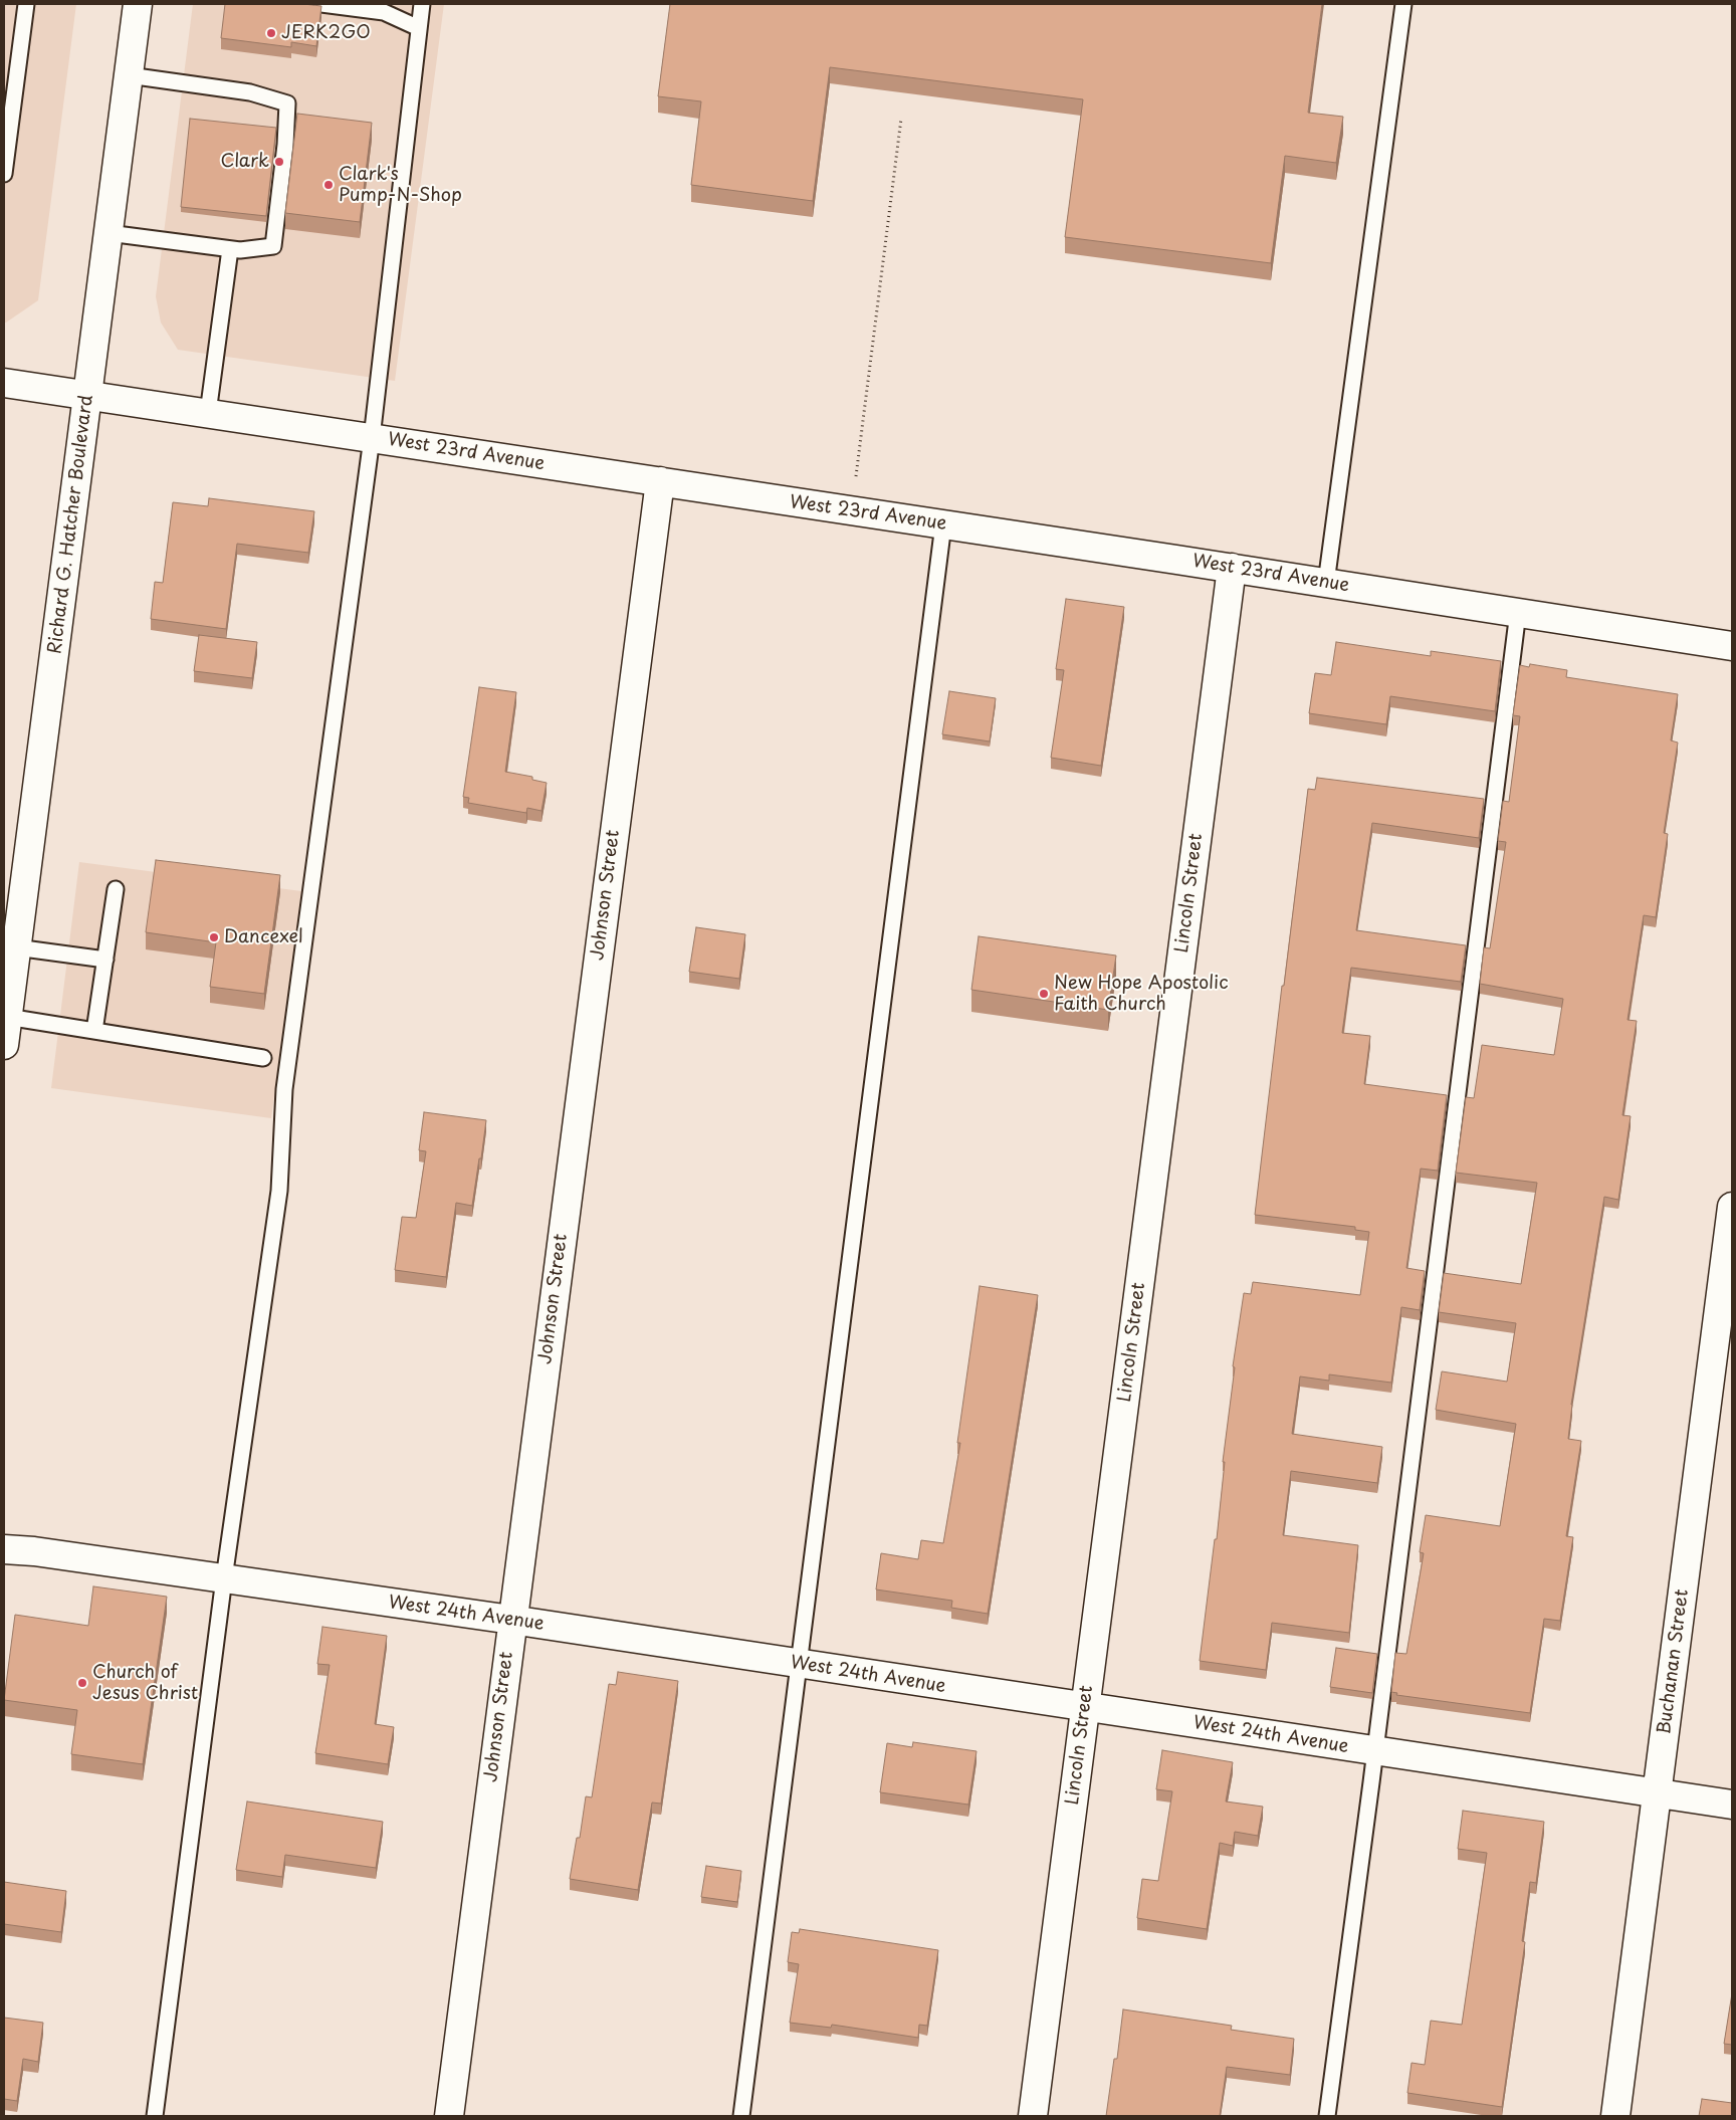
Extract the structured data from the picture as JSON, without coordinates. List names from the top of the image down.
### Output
{
  "streets": {
    "street": [
      "West 23rd Avenue",
      "Richard G. Hatcher Boulevard",
      "Lincoln Street",
      "Johnson Street",
      "West 24th Avenue",
      "Buchanan Street"
    ]
  },
  "crossings": [
    ["West 23rd Avenue", "Richard G. Hatcher Boulevard"],
    ["West 23rd Avenue", "Lincoln Street"],
    ["West 23rd Avenue", "Johnson Street"],
    ["Lincoln Street", "West 24th Avenue"],
    ["Johnson Street", "West 24th Avenue"],
    ["West 24th Avenue", "Buchanan Street"]
  ],
  "places": [
    "JERK2GO",
    "Clark",
    "Clark's Pump-N-Shop",
    "Dancexel",
    "New Hope Apostolic Faith Church",
    "Church of Jesus Christ"
  ]
}
